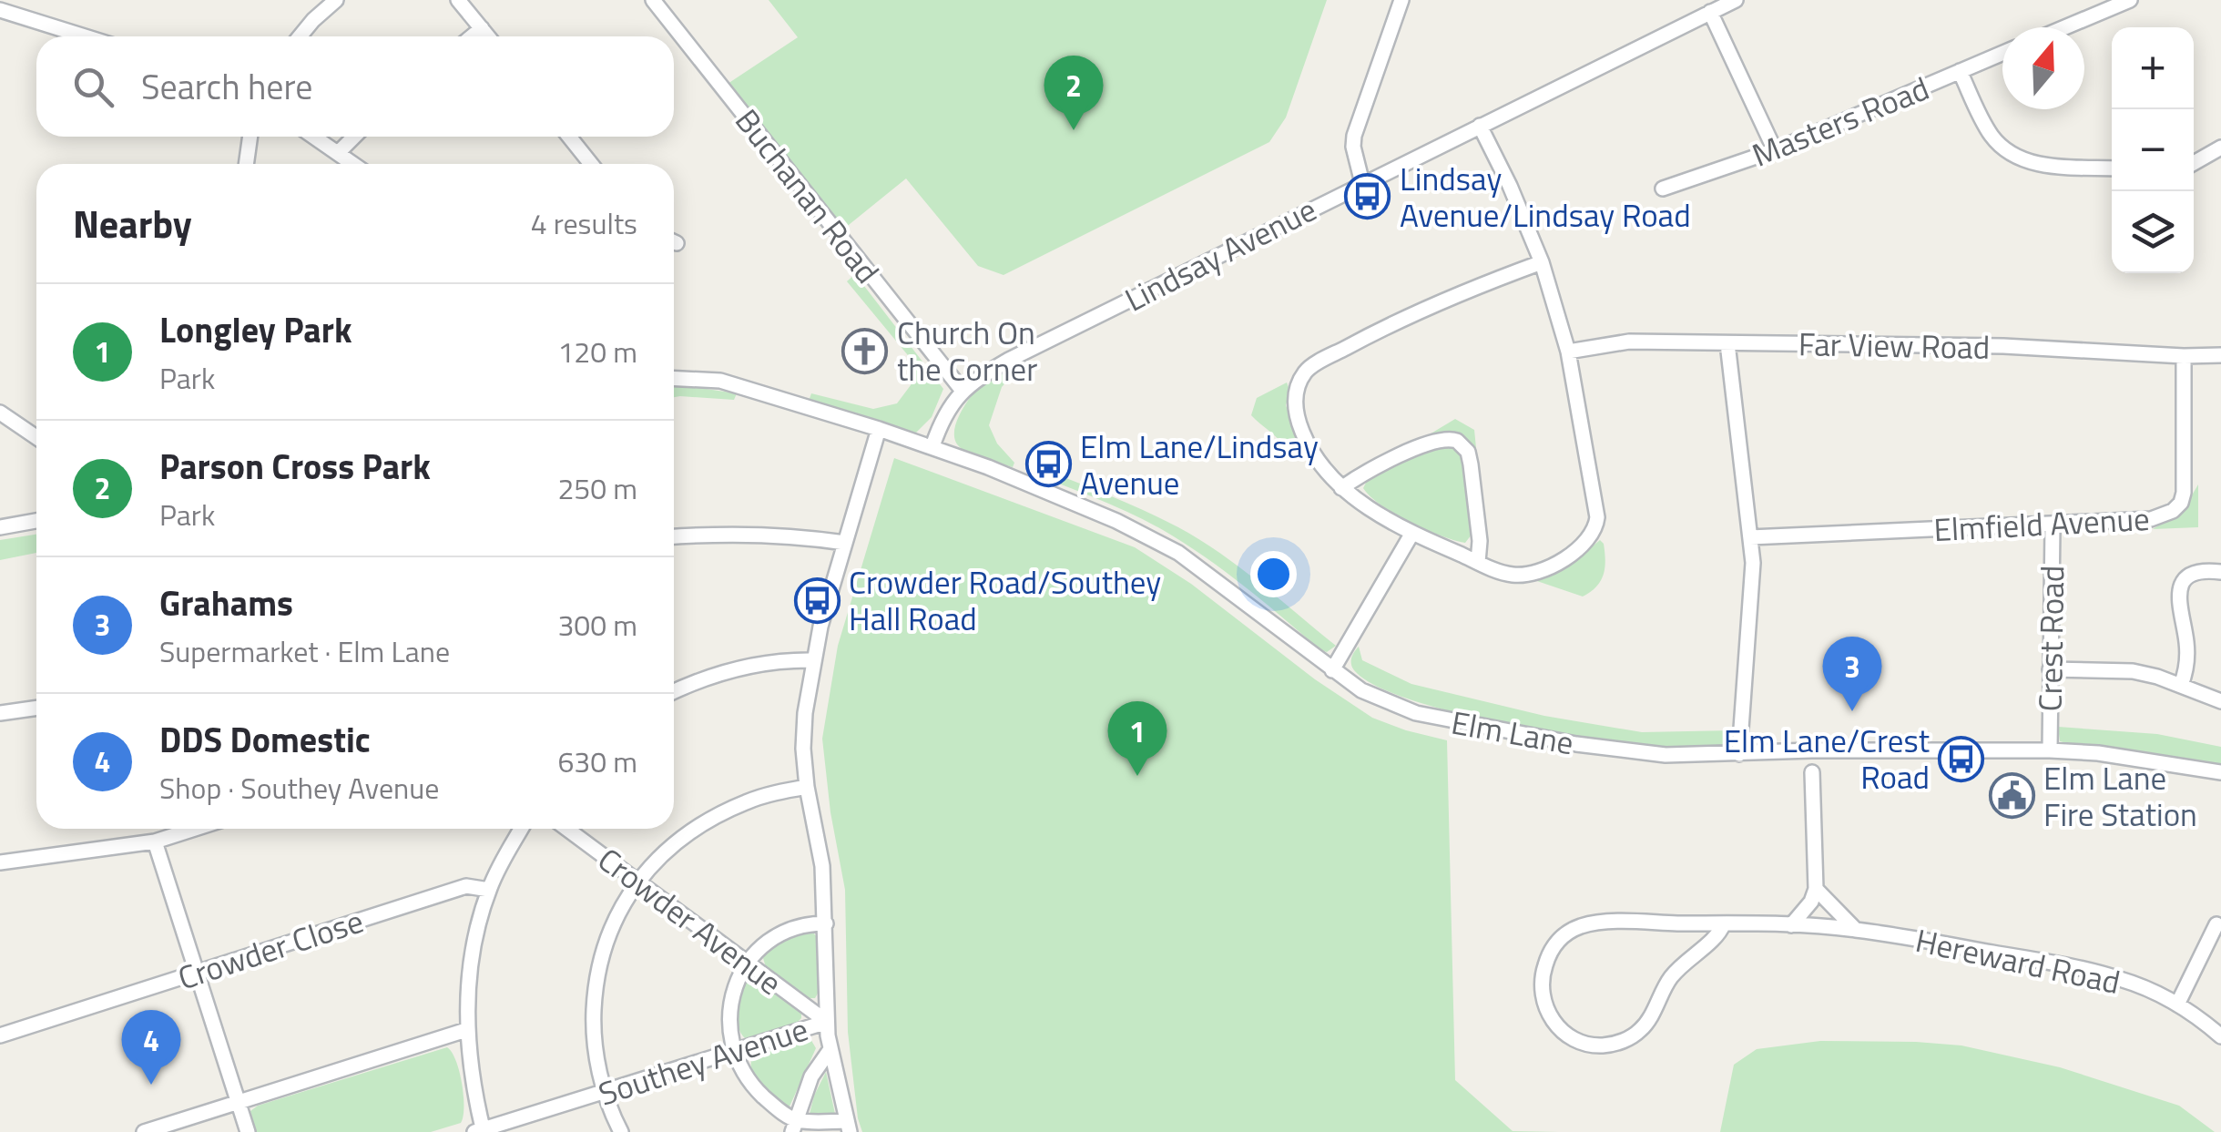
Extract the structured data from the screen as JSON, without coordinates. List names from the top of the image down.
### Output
{
  "streets": {
    "street": [
      "Masters Road",
      "Buchanan Road",
      "Lindsay Avenue",
      "Far View Road",
      "Elmfield Avenue",
      "Crest Road",
      "Elm Lane",
      "Crowder Avenue",
      "Crowder Close",
      "Hereward Road",
      "Southey Avenue"
    ]
  },
  "crossings": [
    ["Buchanan Road", "Lindsay Avenue"],
    ["Lindsay Avenue", "Elm Lane"],
    ["Far View Road", "Elmfield Avenue"],
    ["Elmfield Avenue", "Crest Road"],
    ["Crest Road", "Elm Lane"],
    ["Crowder Avenue", "Southey Avenue"]
  ],
  "places": {
    "bus stop": [
      "Lindsay Avenue/Lindsay Road",
      "Elm Lane/Lindsay Avenue",
      "Crowder Road/Southey Hall Road",
      "Elm Lane/Crest Road"
    ],
    "church": ["Church On the Corner"],
    "public building": ["Elm Lane Fire Station"]
  },
  "north": "top",
  "page": {
    "map_buttons": ["+", "−"],
    "search": "Search here",
    "pins": [
      "2",
      "3",
      "1",
      "4"
    ],
    "heading": ["Nearby", "4 results"],
    "list": [
      {
        "mark": "1",
        "name": "Longley Park",
        "note": "Park",
        "value": "120 m"
      },
      {
        "mark": "2",
        "name": "Parson Cross Park",
        "note": "Park",
        "value": "250 m"
      },
      {
        "mark": "3",
        "name": "Grahams",
        "note": "Supermarket · Elm Lane",
        "value": "300 m"
      },
      {
        "mark": "4",
        "name": "DDS Domestic",
        "note": "Shop · Southey Avenue",
        "value": "630 m"
      }
    ]
  }
}
